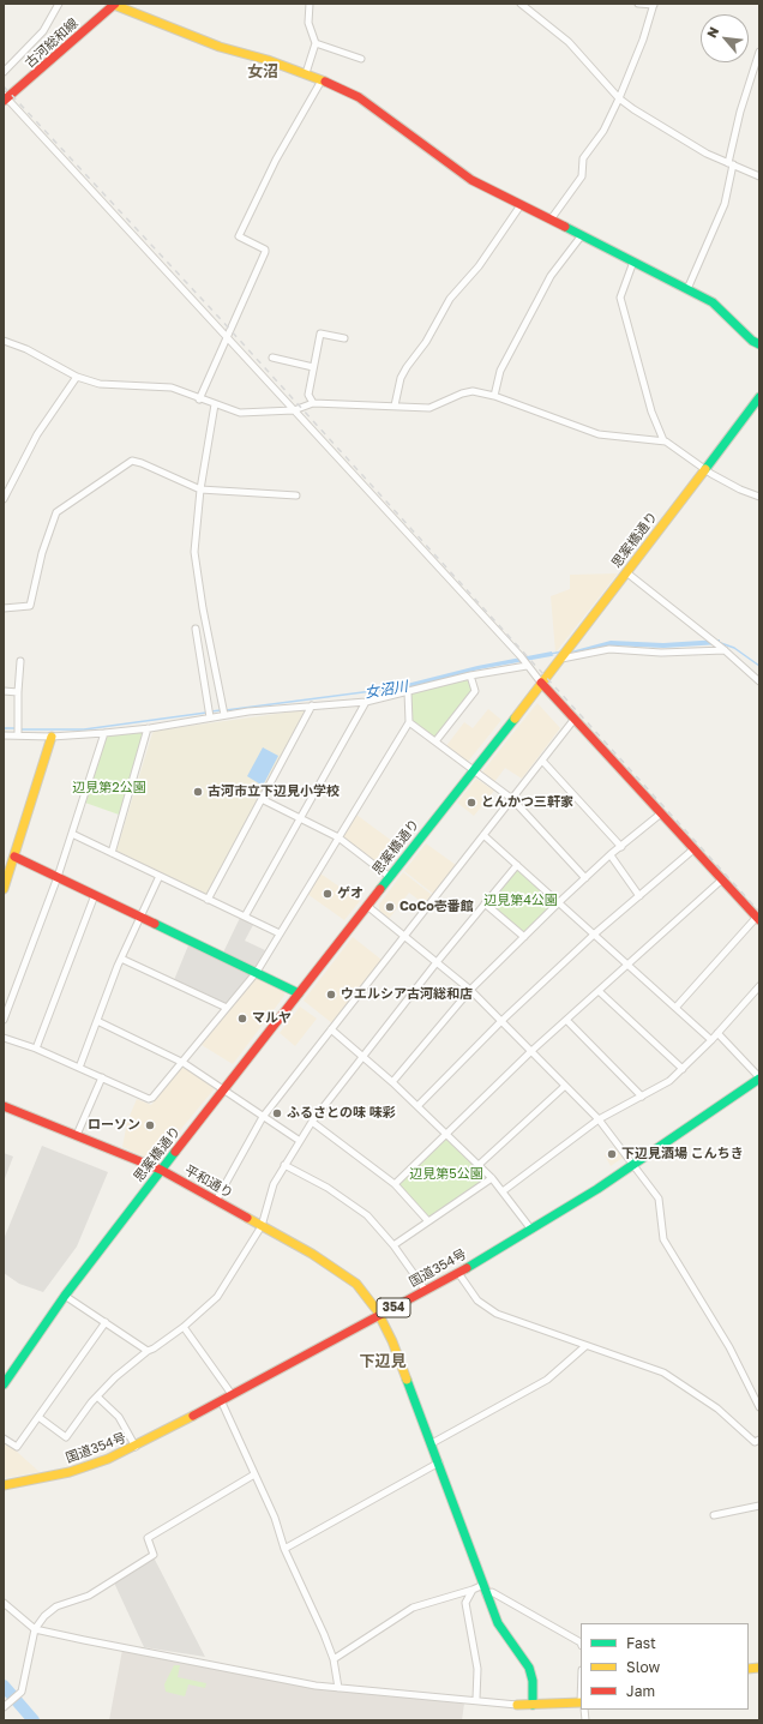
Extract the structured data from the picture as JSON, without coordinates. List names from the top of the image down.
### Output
{
  "streets": {
    "main road": [
      "古河総和線",
      "思案橋通り",
      "平和通り",
      "国道354号",
      "354"
    ]
  },
  "crossings": [
    ["思案橋通り", "平和通り"],
    ["平和通り", "国道354号"]
  ],
  "districts": ["女沼", "下辺見"],
  "water": ["女沼川"],
  "parks": ["辺見第2公園", "辺見第4公園", "辺見第5公園"],
  "places": [
    "古河市立下辺見小学校",
    "とんかつ三軒家",
    "ゲオ",
    "CoCo壱番館",
    "ウエルシア古河総和店",
    "マルヤ",
    "ふるさとの味 味彩",
    "ローソン",
    "下辺見酒場 こんちき"
  ],
  "legend": ["Fast", "Slow", "Jam"],
  "north": "top left"
}
